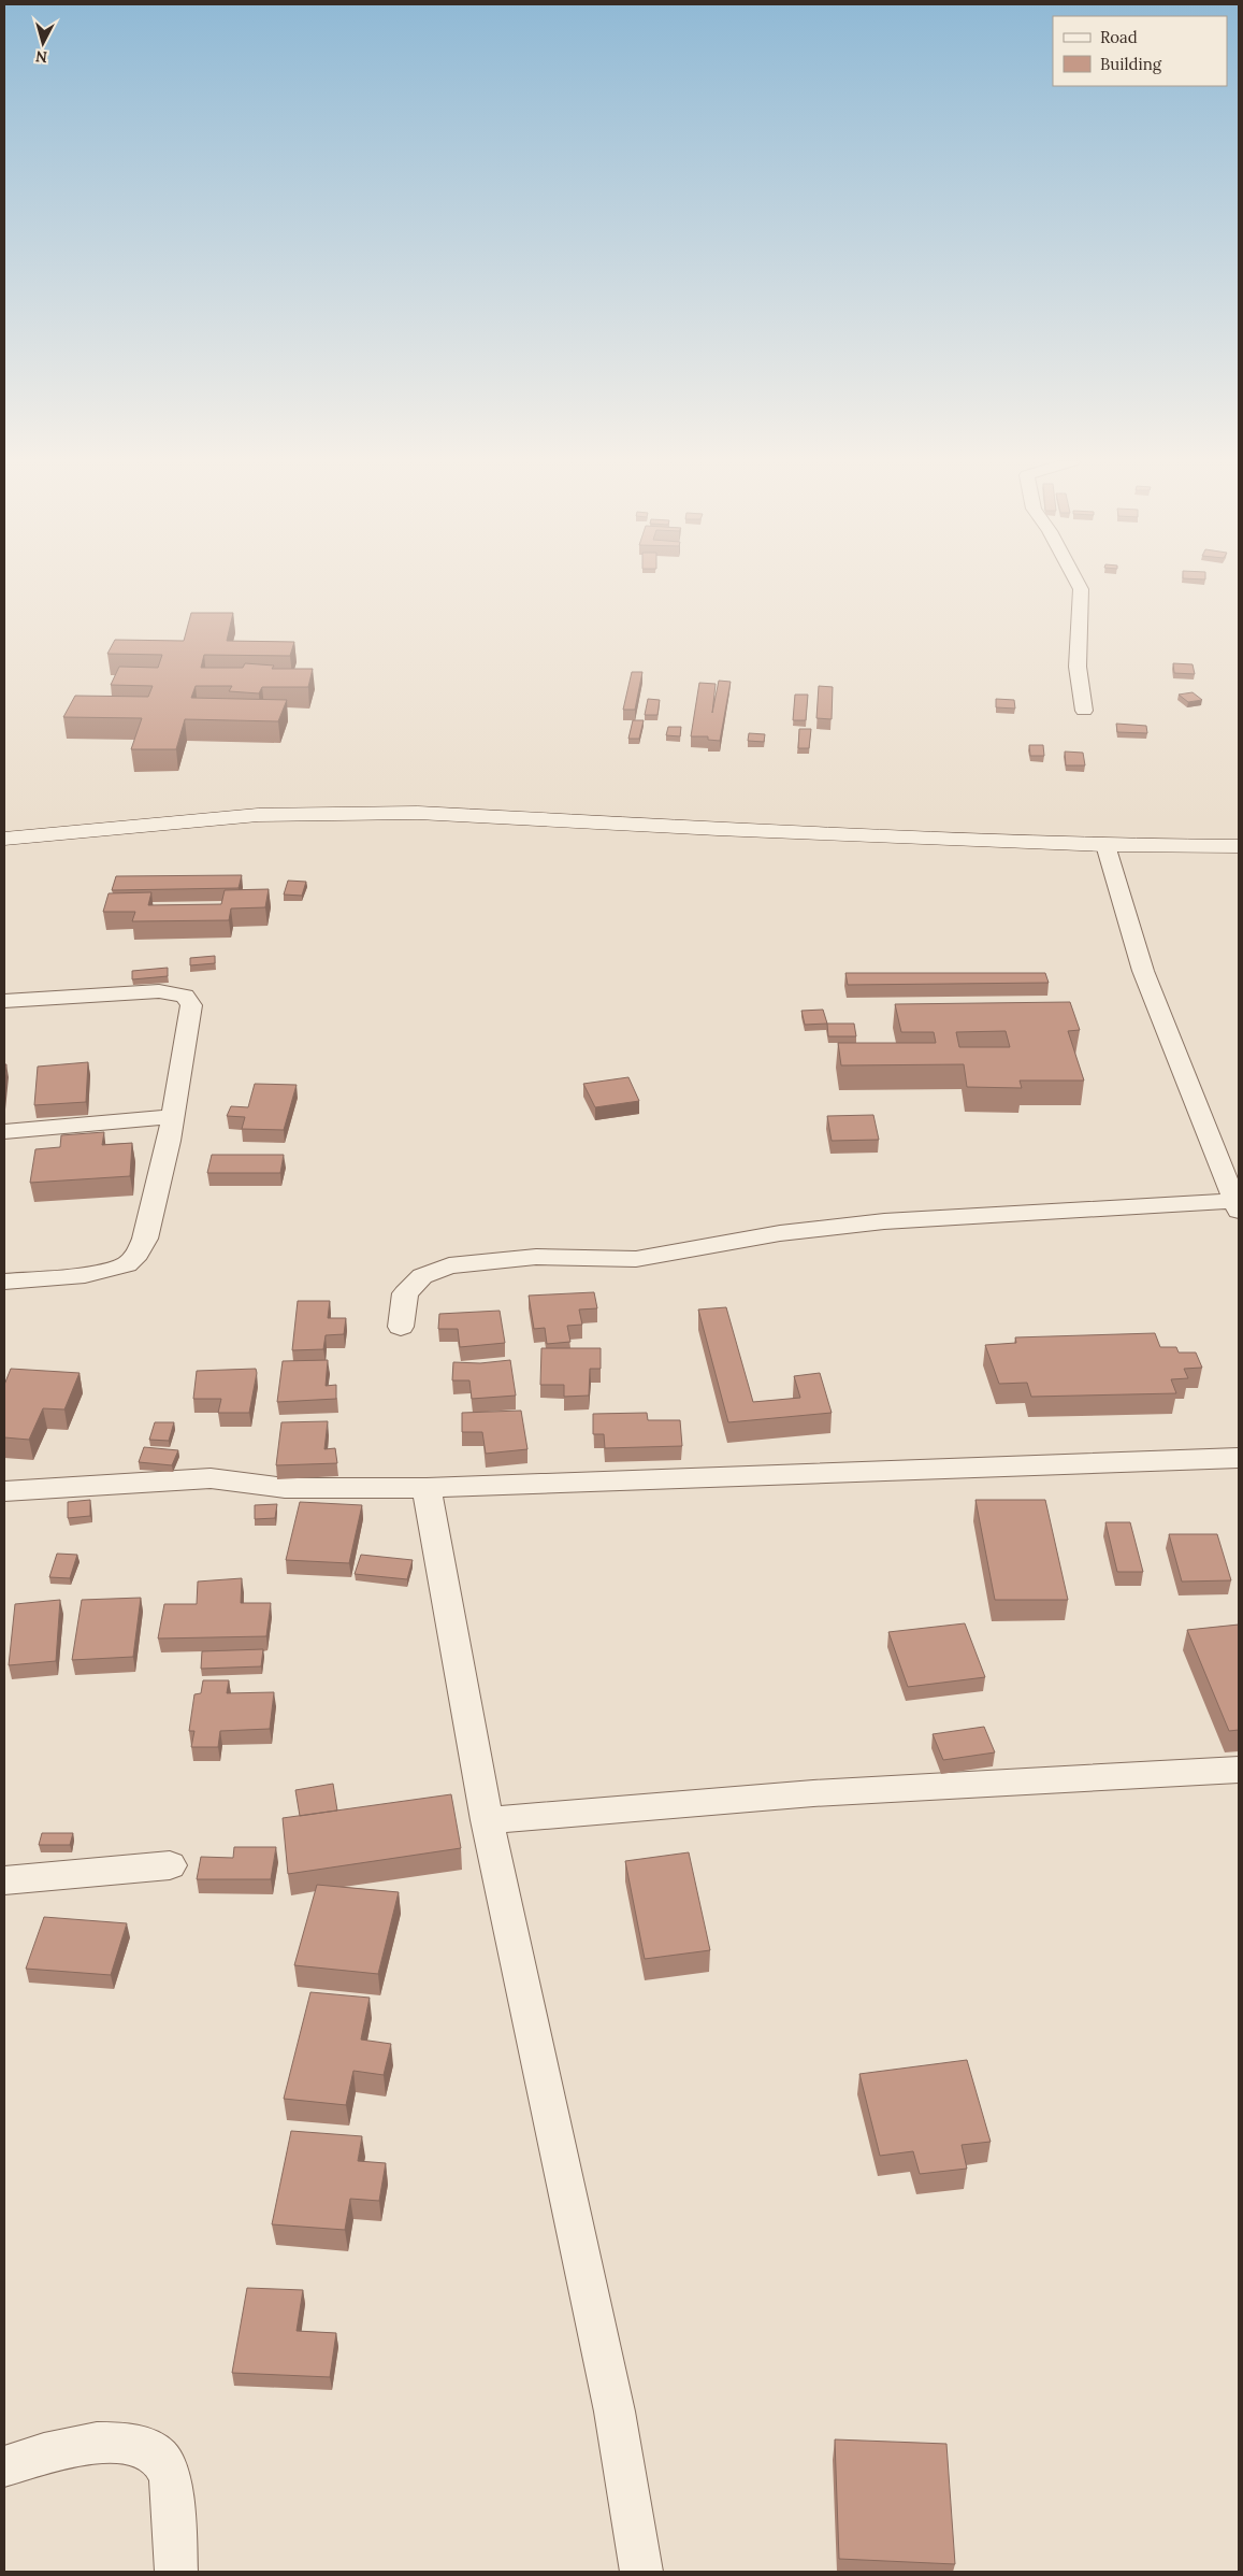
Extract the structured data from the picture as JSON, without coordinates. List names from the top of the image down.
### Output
{
  "legend": ["Road", "Building"],
  "north": "bottom"
}
